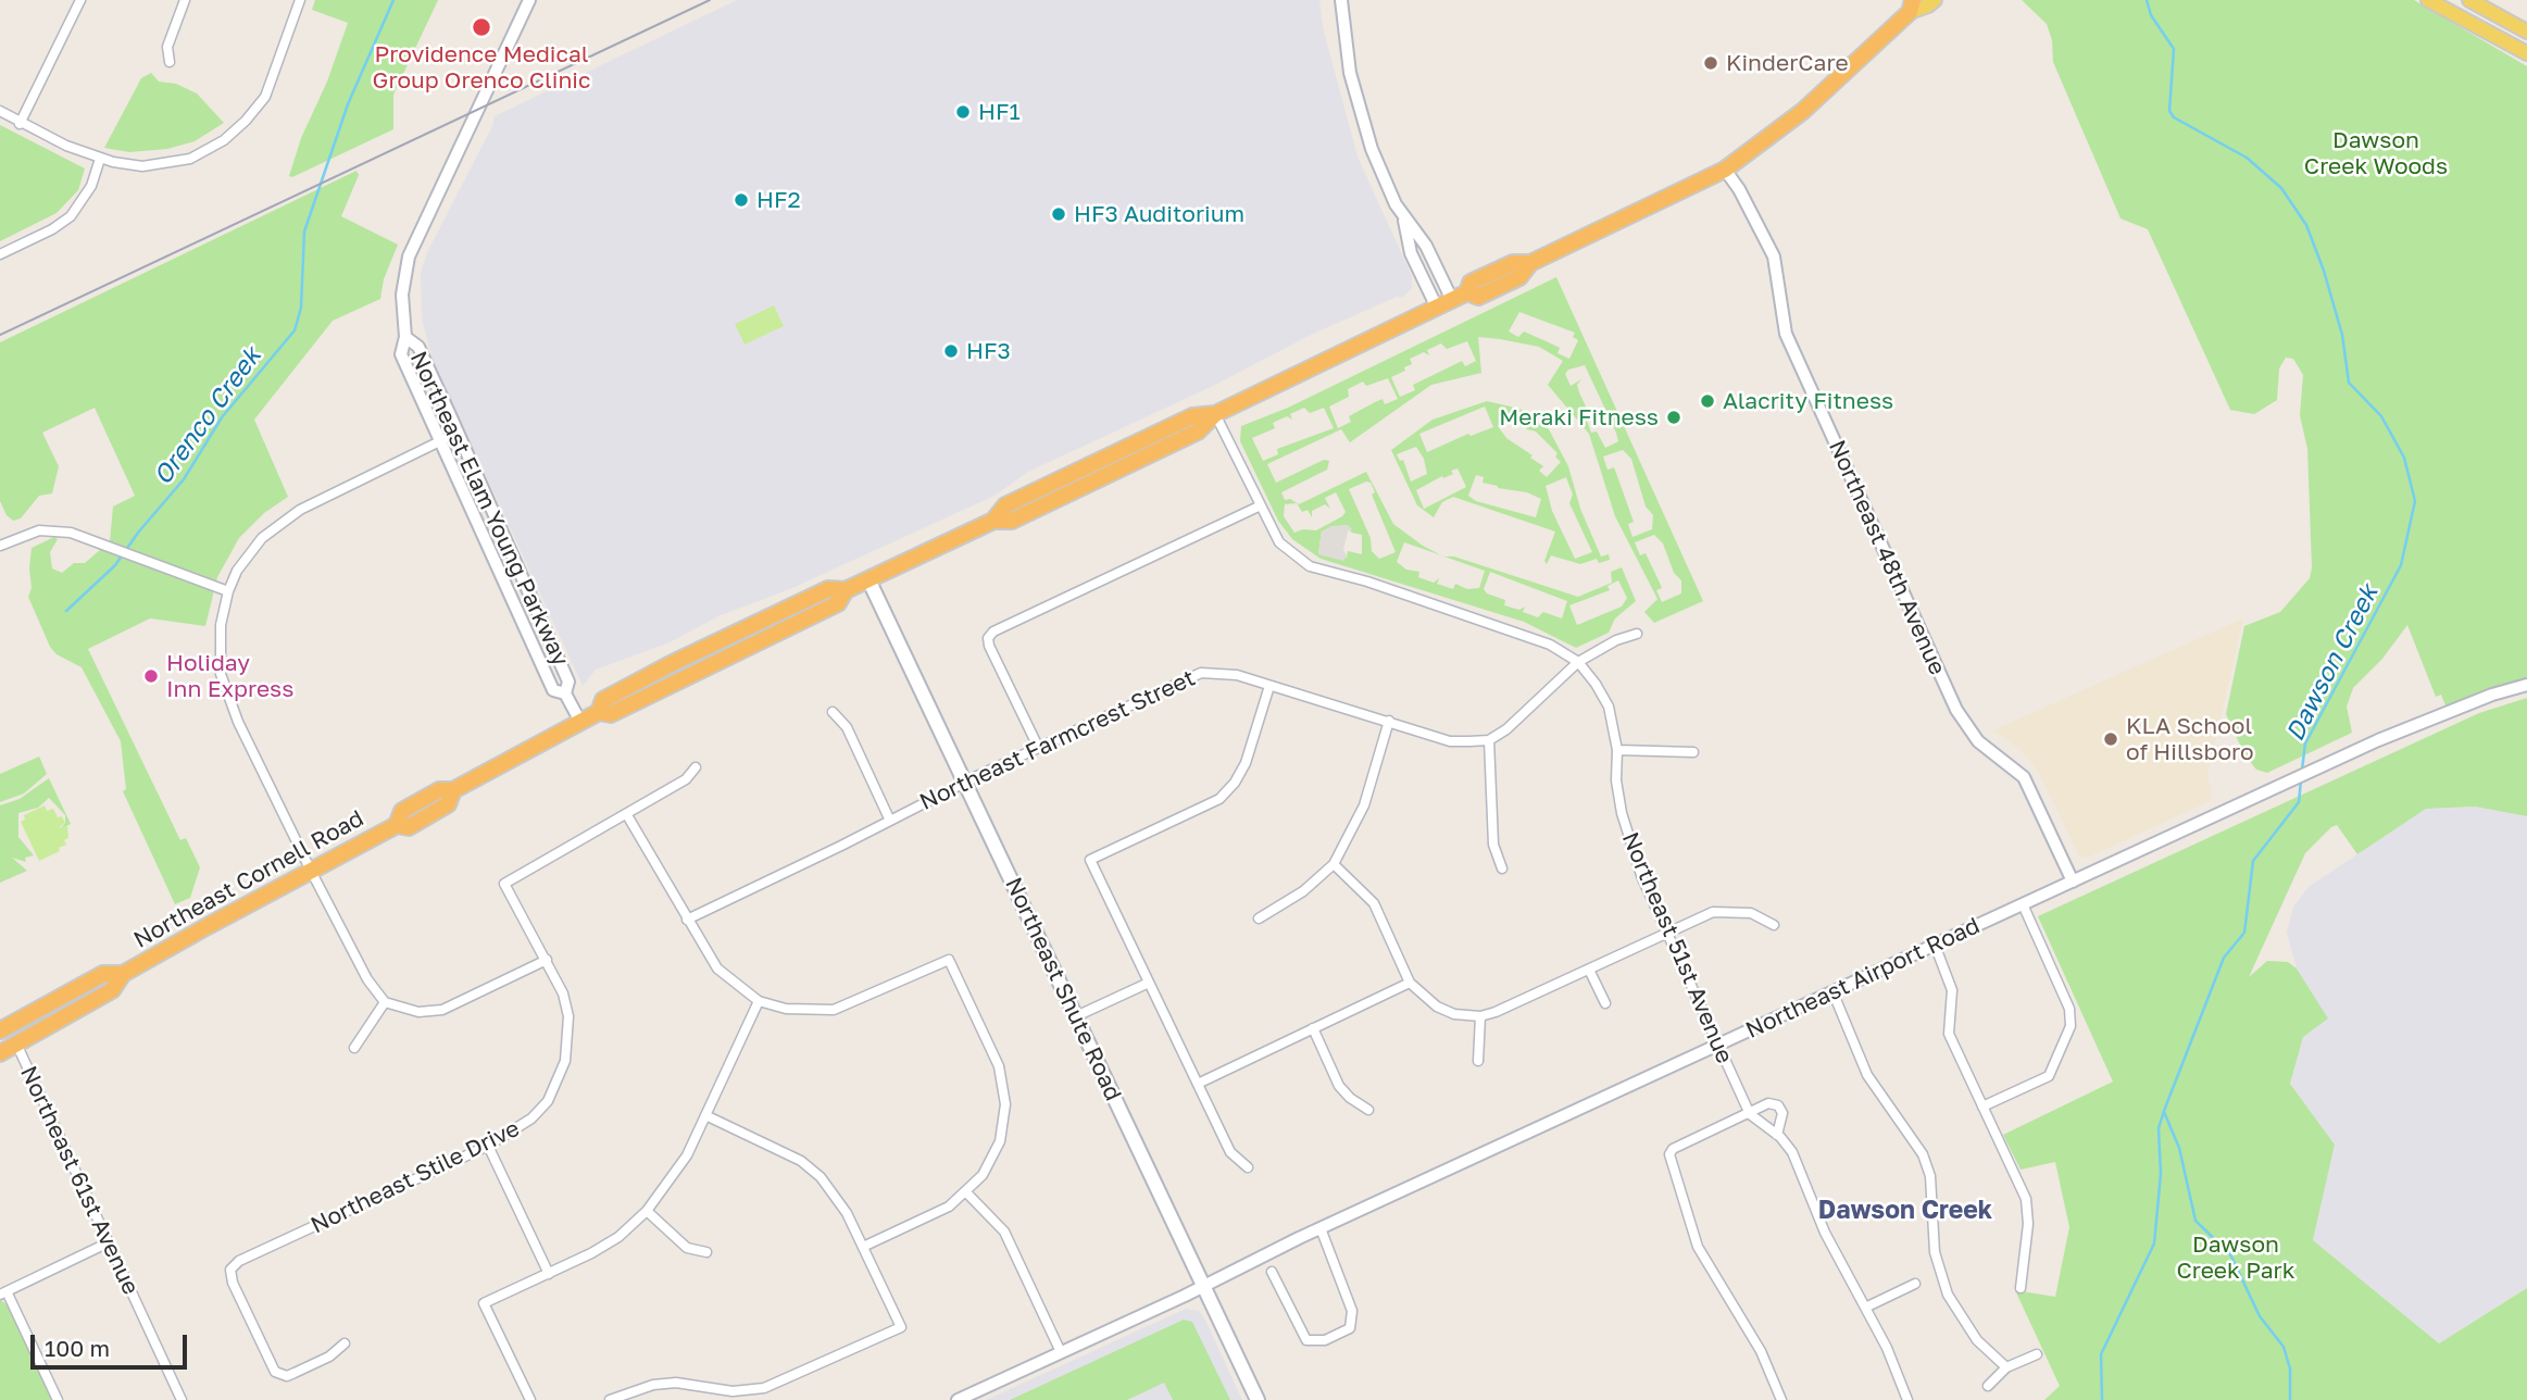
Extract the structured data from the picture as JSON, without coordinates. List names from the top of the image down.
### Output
{
  "streets": {
    "highway": ["Northeast Cornell Road"],
    "main road": ["Northeast Shute Road"],
    "street": [
      "Northeast Elam Young Parkway",
      "Northeast 48th Avenue",
      "Northeast Farmcrest Street",
      "Northeast 51st Avenue",
      "Northeast Airport Road",
      "Northeast Stile Drive",
      "Northeast 61st Avenue"
    ]
  },
  "crossings": [
    ["Northeast 48th Avenue", "Northeast Cornell Road"],
    ["Northeast 48th Avenue", "Northeast Airport Road"],
    ["Northeast Farmcrest Street", "Northeast Shute Road"],
    ["Northeast Cornell Road", "Northeast 51st Avenue"],
    ["Northeast Cornell Road", "Northeast Shute Road"],
    ["Northeast Cornell Road", "Northeast 61st Avenue"],
    ["Northeast 51st Avenue", "Northeast Airport Road"],
    ["Northeast Airport Road", "Northeast Shute Road"]
  ],
  "districts": ["Dawson Creek"],
  "water": ["Orenco Creek", "Dawson Creek"],
  "parks": ["Dawson Creek Woods", "Dawson Creek Park"],
  "places": [
    "Providence Medical Group Orenco Clinic",
    "KinderCare",
    "HF1",
    "HF2",
    "HF3 Auditorium",
    "HF3",
    "Alacrity Fitness",
    "Meraki Fitness",
    "Holiday Inn Express",
    "KLA School of Hillsboro"
  ],
  "scale_bar": "100 m"
}
